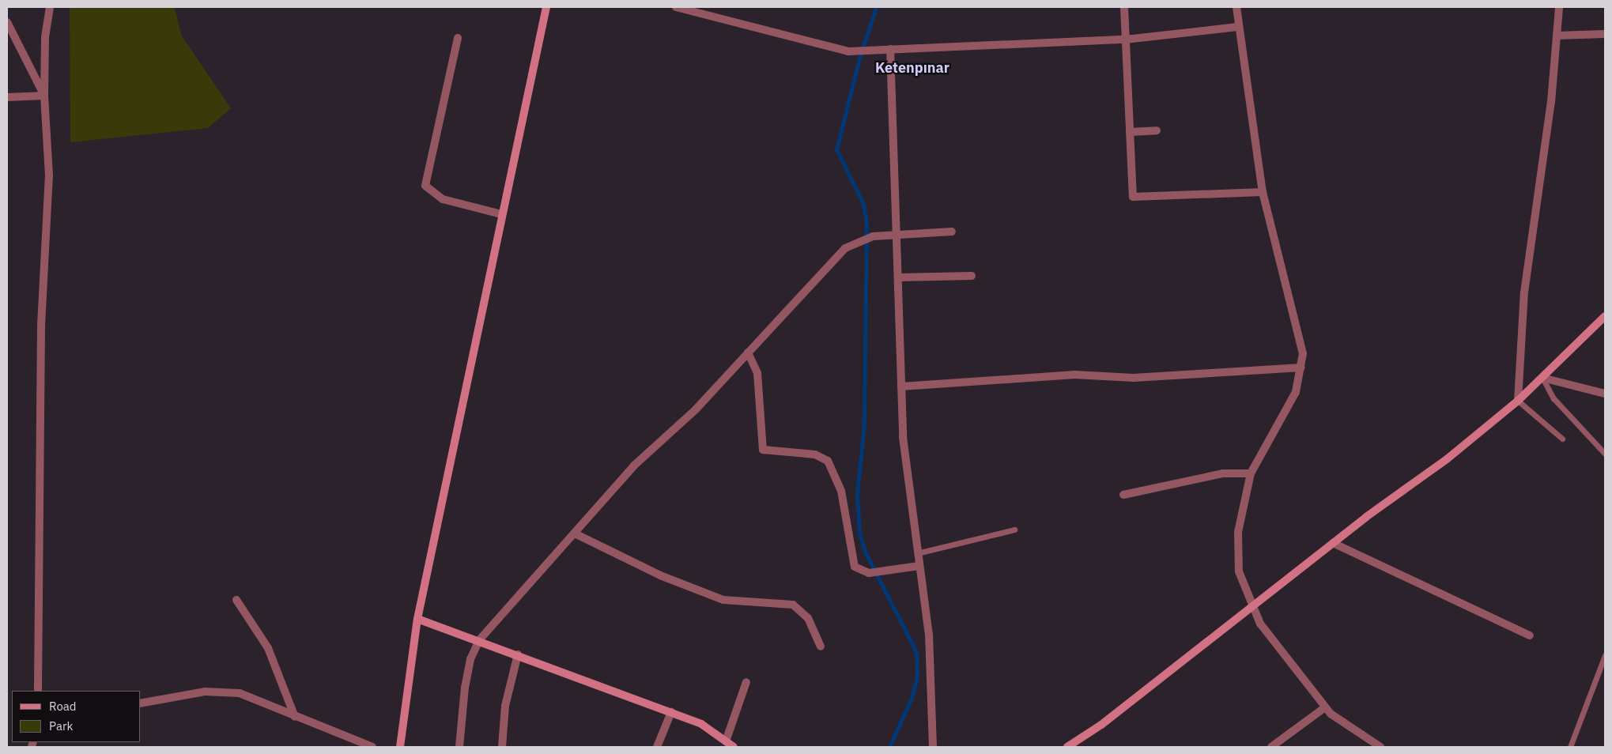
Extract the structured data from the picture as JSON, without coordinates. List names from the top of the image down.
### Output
{
  "districts": ["Ketenpınar"],
  "legend": ["Road", "Park"]
}
